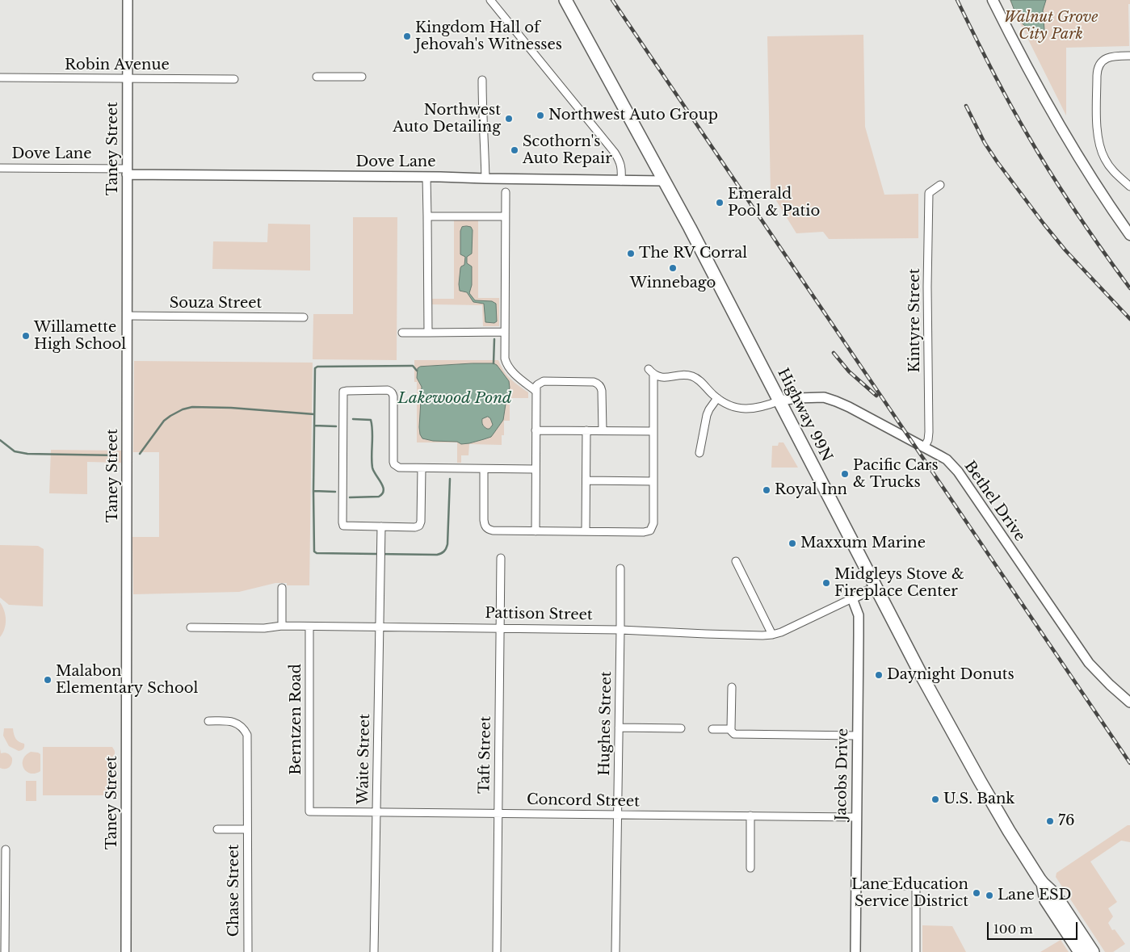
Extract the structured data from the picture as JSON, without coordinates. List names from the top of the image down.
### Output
{
  "streets": {
    "main road": ["Highway 99N"],
    "street": [
      "Robin Avenue",
      "Taney Street",
      "Dove Lane",
      "Souza Street",
      "Kintyre Street",
      "Bethel Drive",
      "Pattison Street",
      "Berntzen Road",
      "Hughes Street",
      "Taft Street",
      "Waite Street",
      "Jacobs Drive",
      "Concord Street",
      "Chase Street"
    ]
  },
  "crossings": [
    ["Robin Avenue", "Taney Street"],
    ["Taney Street", "Dove Lane"],
    ["Taney Street", "Souza Street"],
    ["Dove Lane", "Highway 99N"],
    ["Kintyre Street", "Bethel Drive"],
    ["Highway 99N", "Bethel Drive"],
    ["Highway 99N", "Pattison Street"],
    ["Pattison Street", "Berntzen Road"],
    ["Pattison Street", "Hughes Street"],
    ["Pattison Street", "Taft Street"],
    ["Pattison Street", "Waite Street"],
    ["Pattison Street", "Jacobs Drive"],
    ["Berntzen Road", "Concord Street"],
    ["Hughes Street", "Concord Street"],
    ["Taft Street", "Concord Street"],
    ["Waite Street", "Concord Street"],
    ["Jacobs Drive", "Concord Street"]
  ],
  "water": ["Lakewood Pond"],
  "parks": ["Walnut Grove City Park"],
  "places": [
    "Kingdom Hall of Jehovah's Witnesses",
    "Northwest Auto Group",
    "Northwest Auto Detailing",
    "Scothorn's Auto Repair",
    "Emerald Pool & Patio",
    "The RV Corral",
    "Winnebago",
    "Willamette High School",
    "Pacific Cars & Trucks",
    "Royal Inn",
    "Maxxum Marine",
    "Midgleys Stove & Fireplace Center",
    "Daynight Donuts",
    "Malabon Elementary School",
    "U.S. Bank",
    "76",
    "Lane Education Service District",
    "Lane ESD"
  ],
  "scale_bar": "100 m"
}
